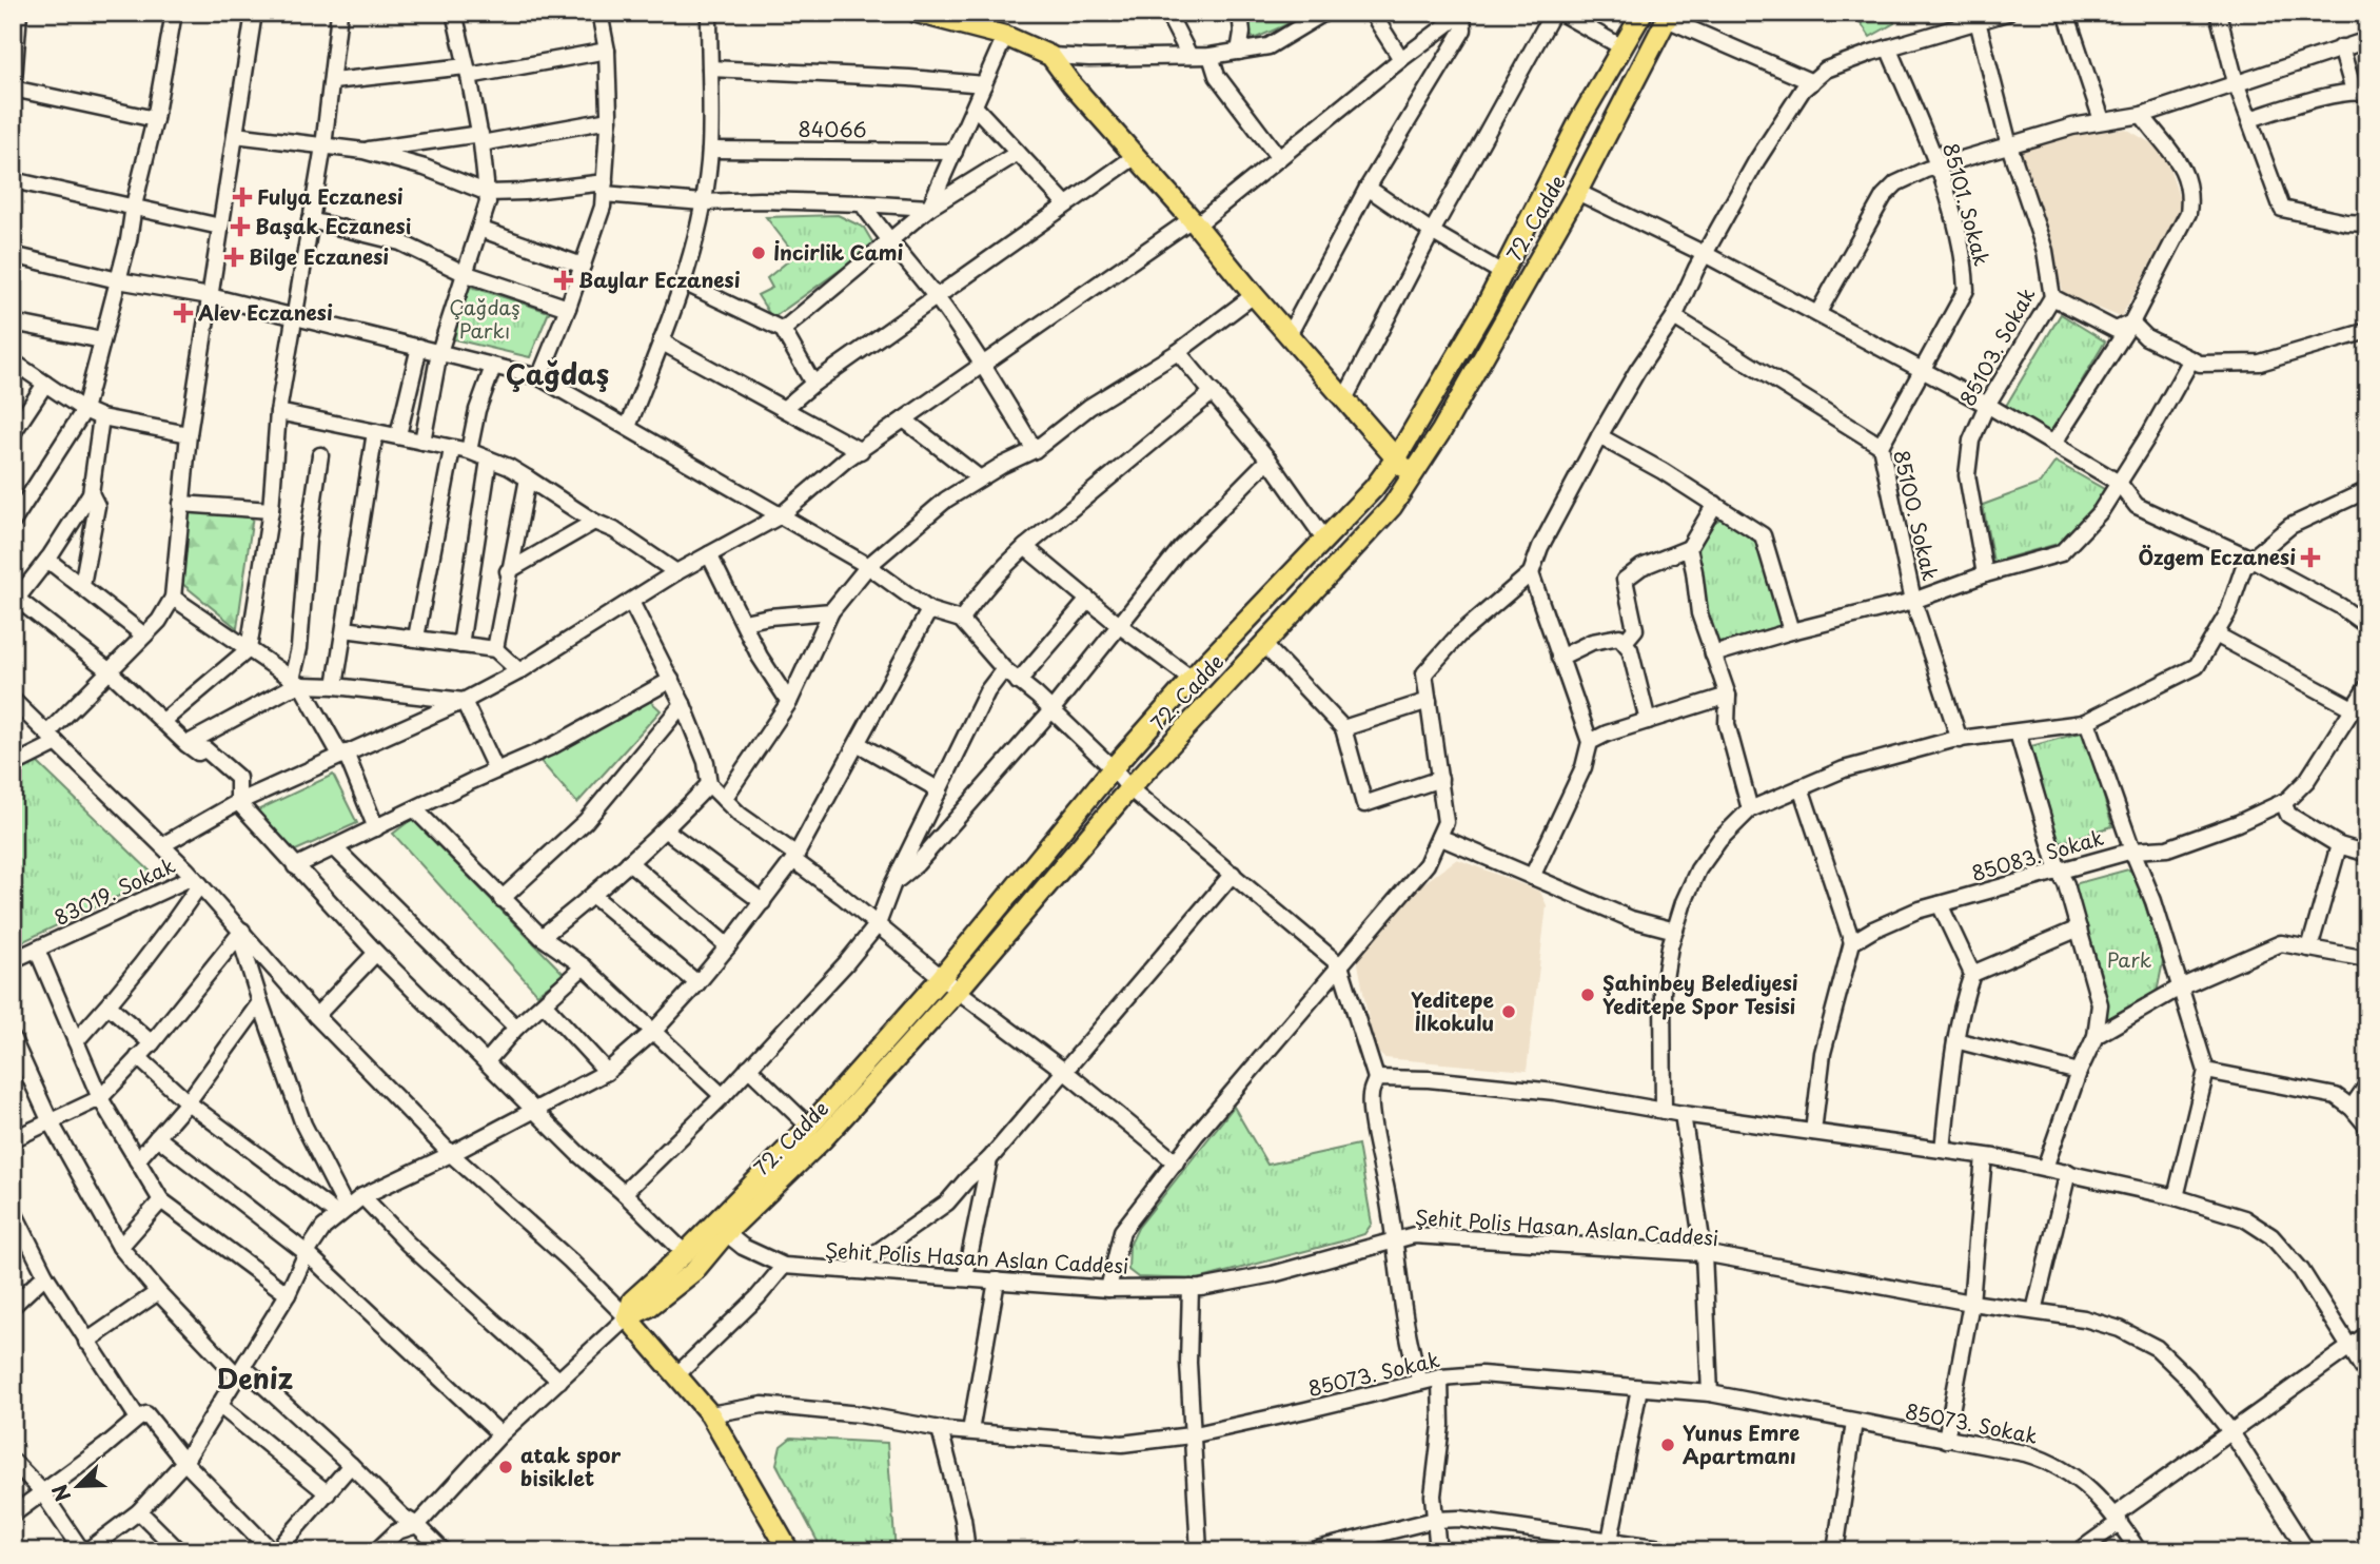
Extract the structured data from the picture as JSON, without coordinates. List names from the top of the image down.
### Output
{
  "streets": {
    "main road": ["72. Cadde"],
    "street": [
      "84066",
      "85101. Sokak",
      "85103. Sokak",
      "85100. Sokak",
      "85083. Sokak",
      "83019. Sokak",
      "Şehit Polis Hasan Aslan Caddesi",
      "85073. Sokak"
    ]
  },
  "crossings": [
    ["85101. Sokak", "85100. Sokak"],
    ["72. Cadde", "Şehit Polis Hasan Aslan Caddesi"]
  ],
  "districts": ["Çağdaş", "Deniz"],
  "parks": ["Çağdaş Parkı", "Park"],
  "places": {
    "health": [
      "Fulya Eczanesi",
      "Başak Eczanesi",
      "Bilge Eczanesi",
      "Baylar Eczanesi",
      "Alev Eczanesi",
      "Özgem Eczanesi"
    ],
    "other": [
      "İncirlik Cami",
      "Şahinbey Belediyesi Yeditepe Spor Tesisi",
      "Yeditepe İlkokulu",
      "Yunus Emre Apartmanı",
      "atak spor bisiklet"
    ]
  },
  "north": "bottom left"
}
